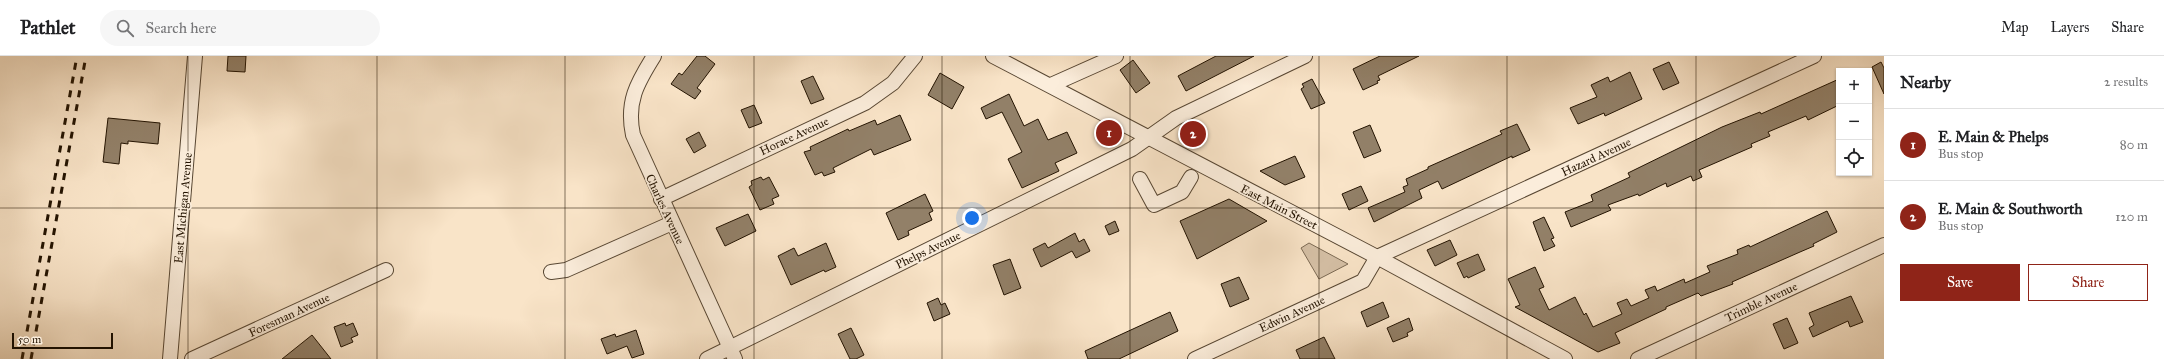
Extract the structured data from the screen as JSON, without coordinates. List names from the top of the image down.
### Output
{
  "streets": {
    "street": [
      "Horace Avenue",
      "Hazard Avenue",
      "East Main Street",
      "East Michigan Avenue",
      "Charles Avenue",
      "Phelps Avenue",
      "Trimble Avenue",
      "Edwin Avenue",
      "Foresman Avenue"
    ]
  },
  "crossings": [
    ["Horace Avenue", "Charles Avenue"],
    ["Hazard Avenue", "East Main Street"],
    ["Hazard Avenue", "Edwin Avenue"],
    ["East Main Street", "Phelps Avenue"],
    ["East Main Street", "Edwin Avenue"],
    ["Charles Avenue", "Phelps Avenue"]
  ],
  "scale_bar": "50 m",
  "page": {
    "header": "Pathlet",
    "search": "Search here",
    "nav": ["Map", "Layers", "Share"],
    "heading": ["Nearby", "2 results"],
    "map_buttons": ["+", "−"],
    "list": [
      {
        "mark": "1",
        "name": "E. Main & Phelps",
        "note": "Bus stop",
        "value": "80 m"
      },
      {
        "mark": "2",
        "name": "E. Main & Southworth",
        "note": "Bus stop",
        "value": "120 m"
      }
    ],
    "pins": ["1", "2"],
    "buttons": ["Save", "Share"],
    "scale": "50 m"
  }
}
